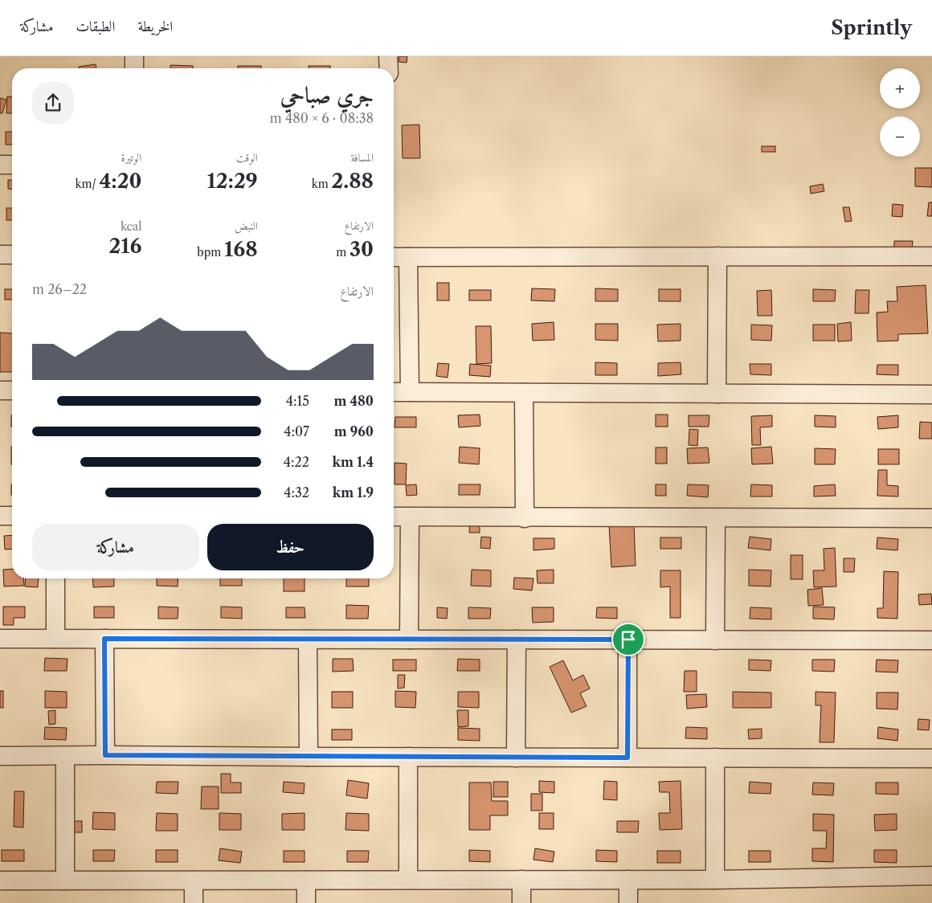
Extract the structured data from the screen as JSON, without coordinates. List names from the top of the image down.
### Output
{
  "page": {
    "header": "Sprintly",
    "nav": ["الخريطة", "الطبقات", "مشاركة"],
    "map_buttons": ["+", "−"],
    "heading": ["جري صباحي", "08:38 · 6 × 480 m"],
    "stats": [
      ["المسافة", "2.88 km"],
      ["الوقت", "12:29"],
      ["الوتيرة", "4:20 /km"],
      ["الارتفاع", "30 m"],
      ["النبض", "168 bpm"],
      ["kcal", "216"]
    ],
    "chart": ["الارتفاع", "22–26 m"],
    "list": [
      {
        "name": "480 m",
        "note": "4:15"
      },
      {
        "name": "960 m",
        "note": "4:07"
      },
      {
        "name": "1.4 km",
        "note": "4:22"
      },
      {
        "name": "1.9 km",
        "note": "4:32"
      }
    ],
    "buttons": ["حفظ", "مشاركة"]
  }
}
